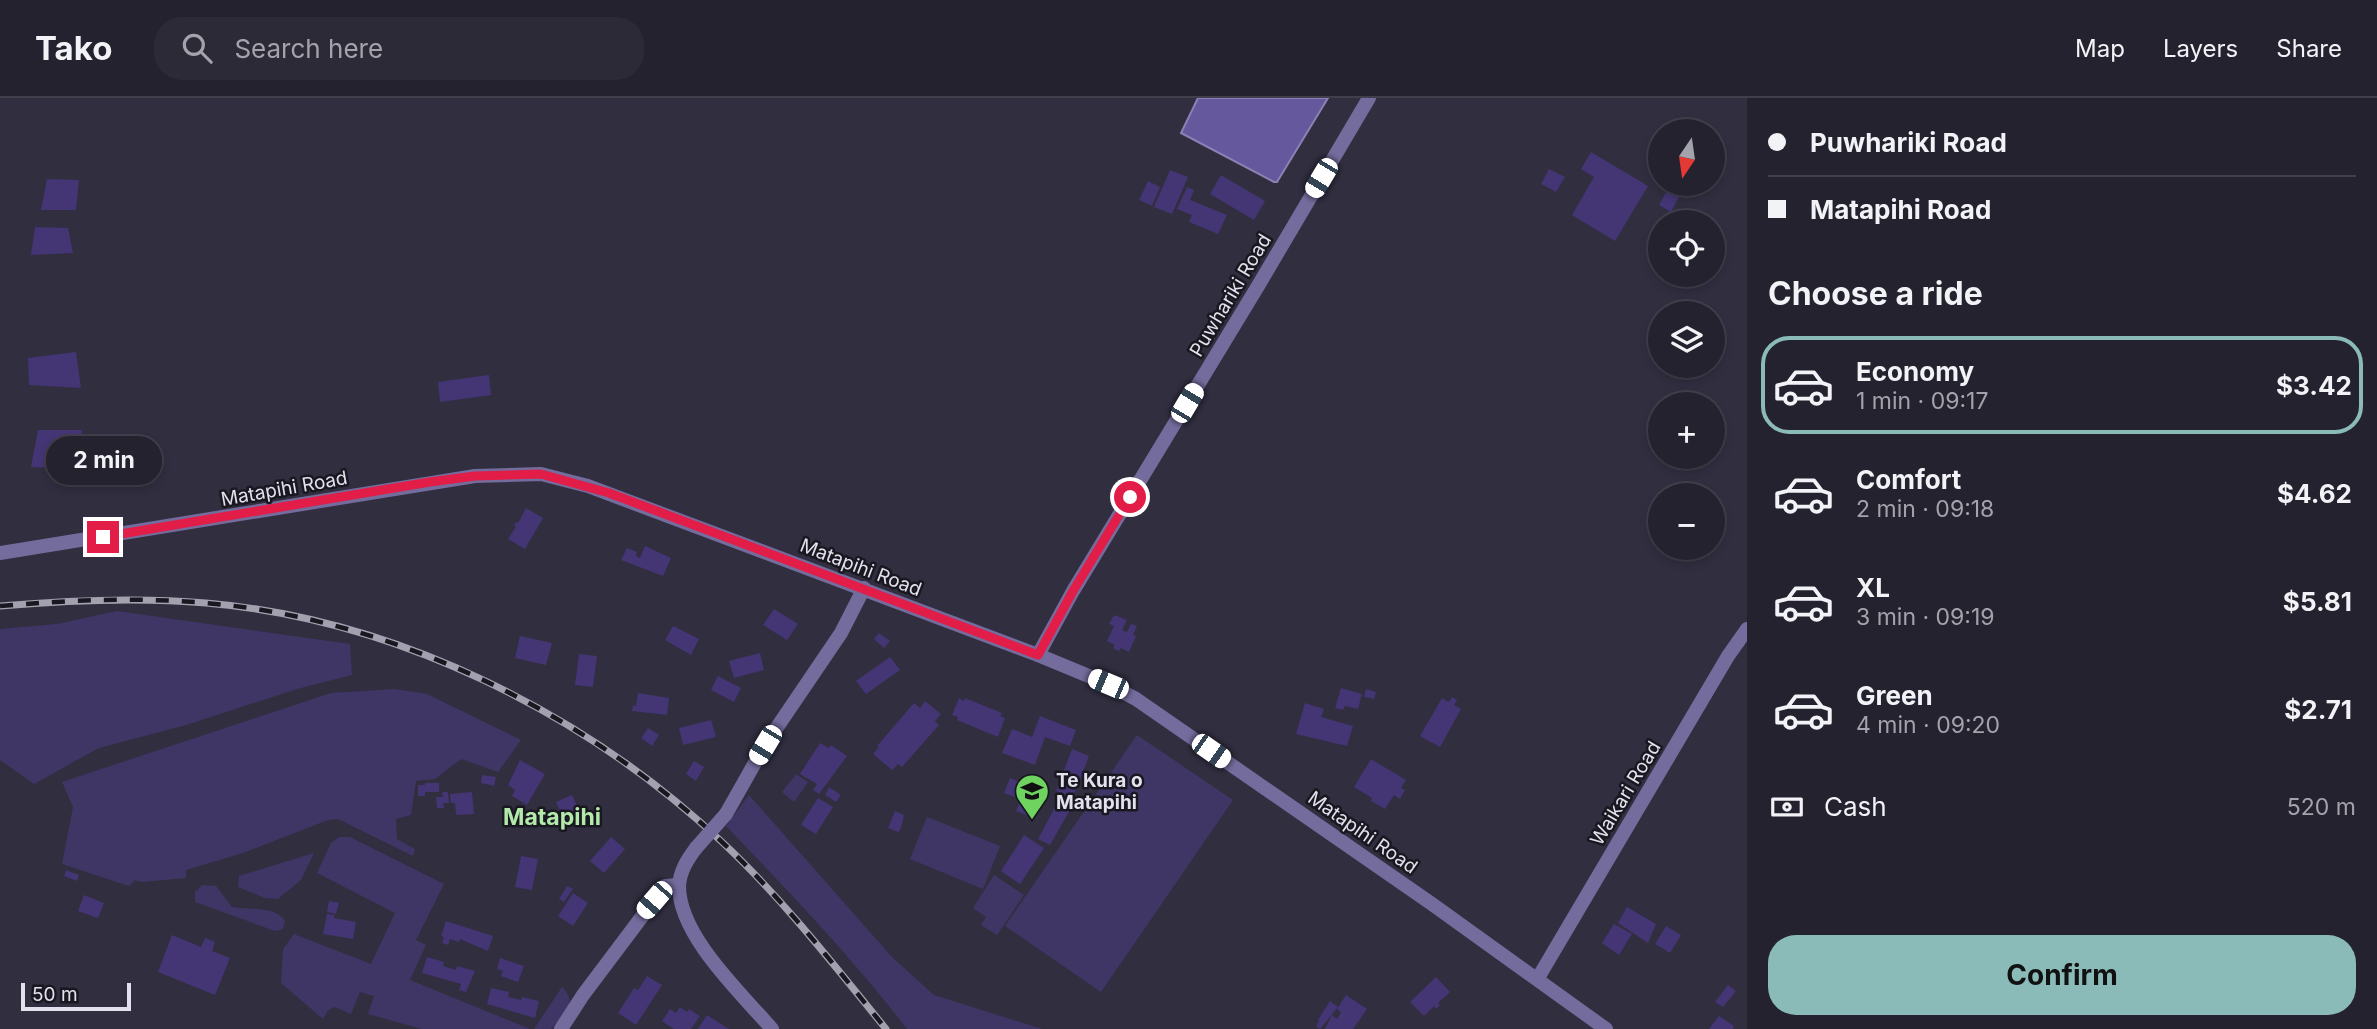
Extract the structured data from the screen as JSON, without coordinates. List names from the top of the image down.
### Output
{
  "streets": {
    "street": ["Puwhariki Road", "Matapihi Road", "Waikari Road"]
  },
  "crossings": [
    ["Puwhariki Road", "Matapihi Road"],
    ["Matapihi Road", "Waikari Road"]
  ],
  "districts": ["Matapihi"],
  "places": {
    "school or university": ["Te Kura o Matapihi"]
  },
  "scale_bar": "50 m",
  "north": "bottom",
  "page": {
    "header": "Tako",
    "search": "Search here",
    "nav": ["Map", "Layers", "Share"],
    "banner": ["Puwhariki Road", "Matapihi Road"],
    "map_buttons": ["+", "−"],
    "heading": "Choose a ride",
    "list": [
      {
        "name": "Economy",
        "note": "1 min · 09:17",
        "value": "$3.42"
      },
      {
        "name": "Comfort",
        "note": "2 min · 09:18",
        "value": "$4.62"
      },
      {
        "name": "XL",
        "note": "3 min · 09:19",
        "value": "$5.81"
      },
      {
        "name": "Green",
        "note": "4 min · 09:20",
        "value": "$2.71"
      }
    ],
    "bubble": "2 min",
    "pay": ["Cash", "520 m"],
    "buttons": "Confirm",
    "scale": "50 m"
  }
}
